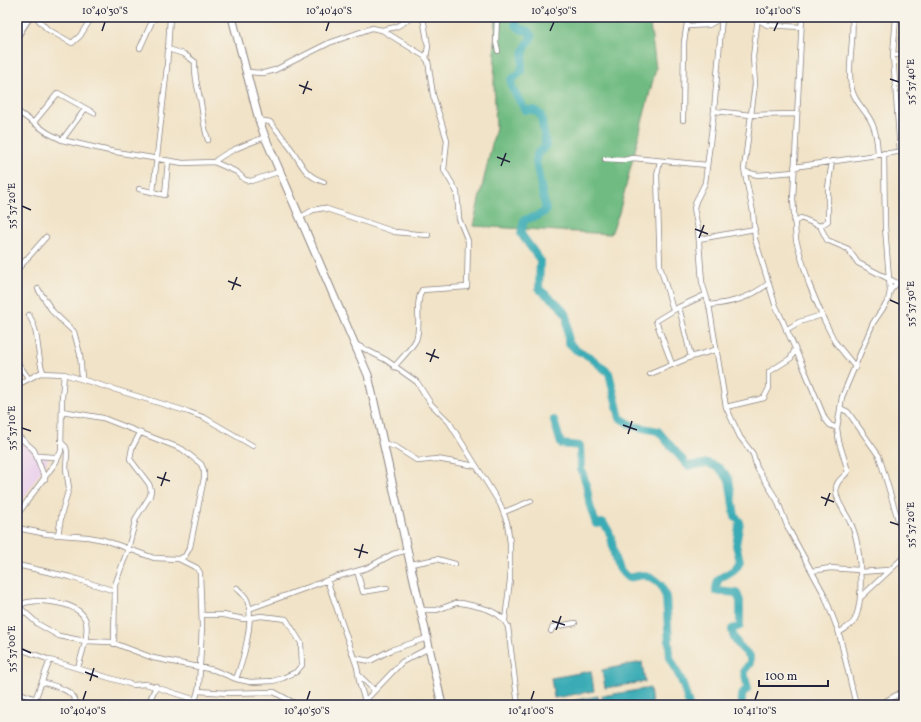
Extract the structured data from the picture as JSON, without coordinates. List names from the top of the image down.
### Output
{
  "scale_bar": "100 m",
  "coordinates": [
    "10°40'30\"S",
    "10°40'40\"S",
    "10°40'50\"S",
    "10°41'00\"S",
    "35°37'40\"E",
    "35°37'20\"E",
    "35°37'30\"E",
    "35°37'10\"E",
    "35°37'00\"E",
    "10°41'10\"S"
  ]
}
